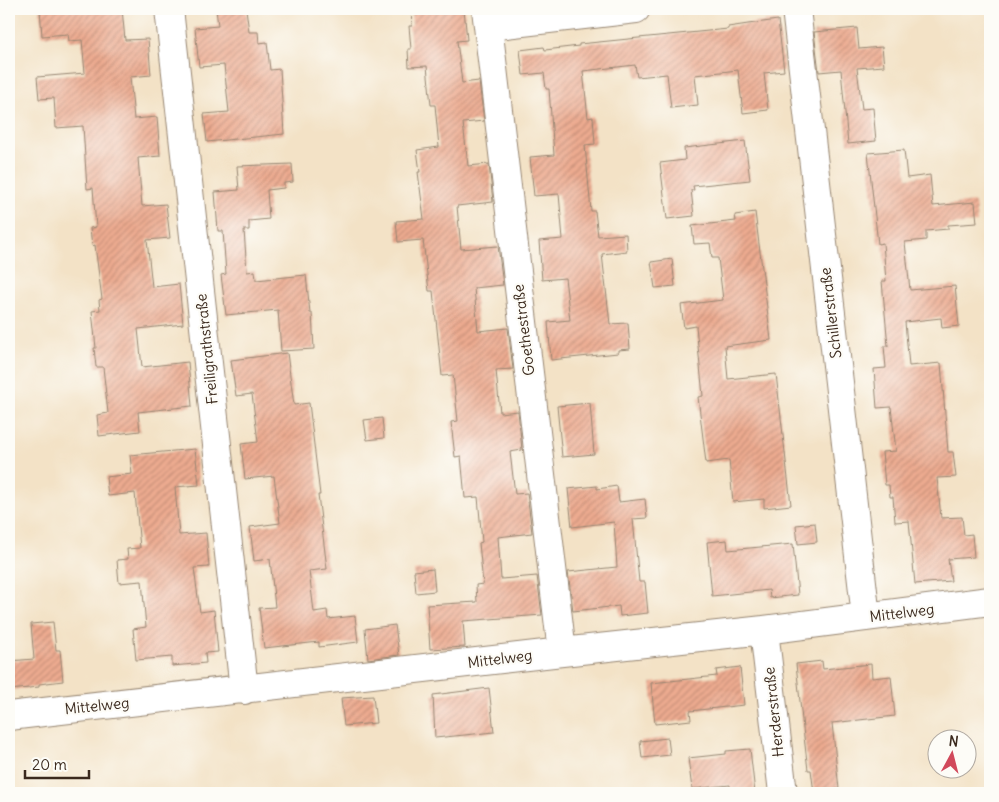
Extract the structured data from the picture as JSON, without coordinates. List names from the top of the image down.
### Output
{
  "streets": {
    "street": [
      "Schillerstraße",
      "Goethestraße",
      "Freiligrathstraße",
      "Mittelweg",
      "Herderstraße"
    ]
  },
  "crossings": [
    ["Schillerstraße", "Mittelweg"],
    ["Goethestraße", "Mittelweg"],
    ["Freiligrathstraße", "Mittelweg"],
    ["Mittelweg", "Herderstraße"]
  ],
  "scale_bar": "20 m",
  "north": "top"
}
